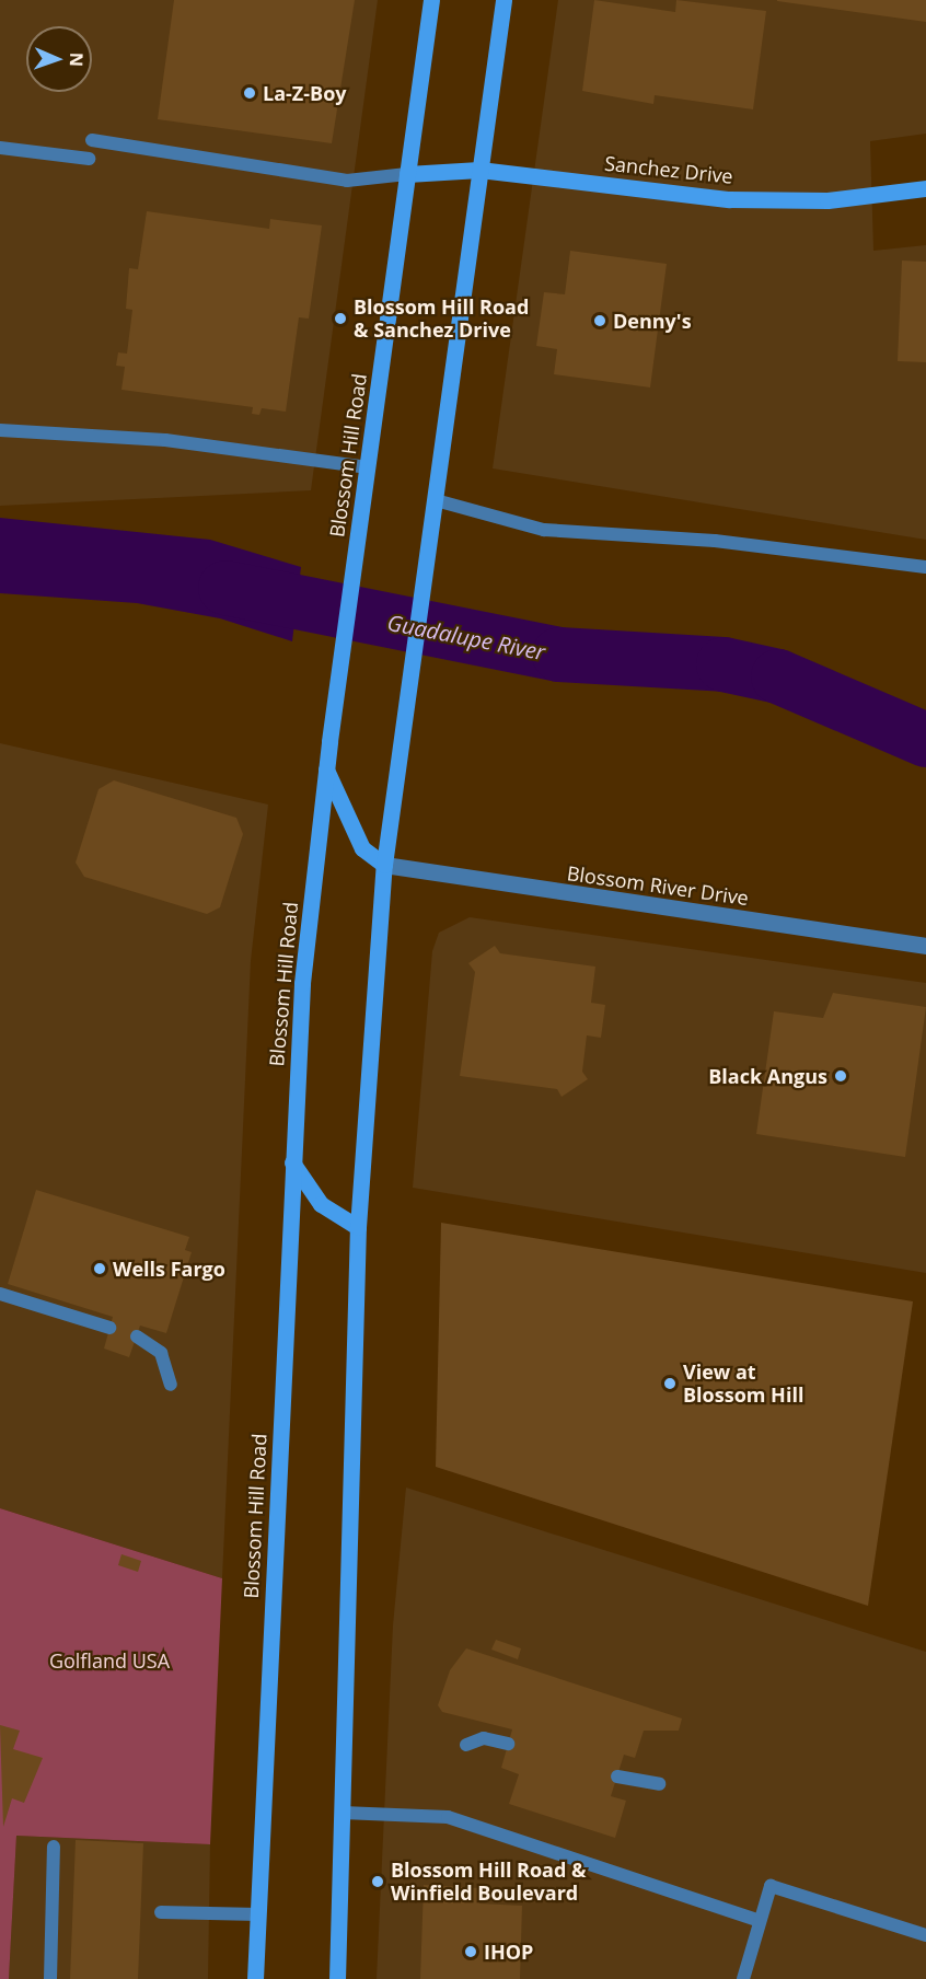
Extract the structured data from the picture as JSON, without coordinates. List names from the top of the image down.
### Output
{
  "streets": {
    "main road": ["Sanchez Drive", "Blossom Hill Road"],
    "street": ["Blossom River Drive"]
  },
  "crossings": [
    ["Sanchez Drive", "Blossom Hill Road"]
  ],
  "water": ["Guadalupe River"],
  "parks": ["Golfland USA"],
  "places": [
    "La-Z-Boy",
    "Blossom Hill Road & Sanchez Drive",
    "Denny's",
    "Black Angus",
    "Wells Fargo",
    "View at Blossom Hill",
    "Blossom Hill Road & Winfield Boulevard",
    "IHOP"
  ],
  "north": "right"
}
